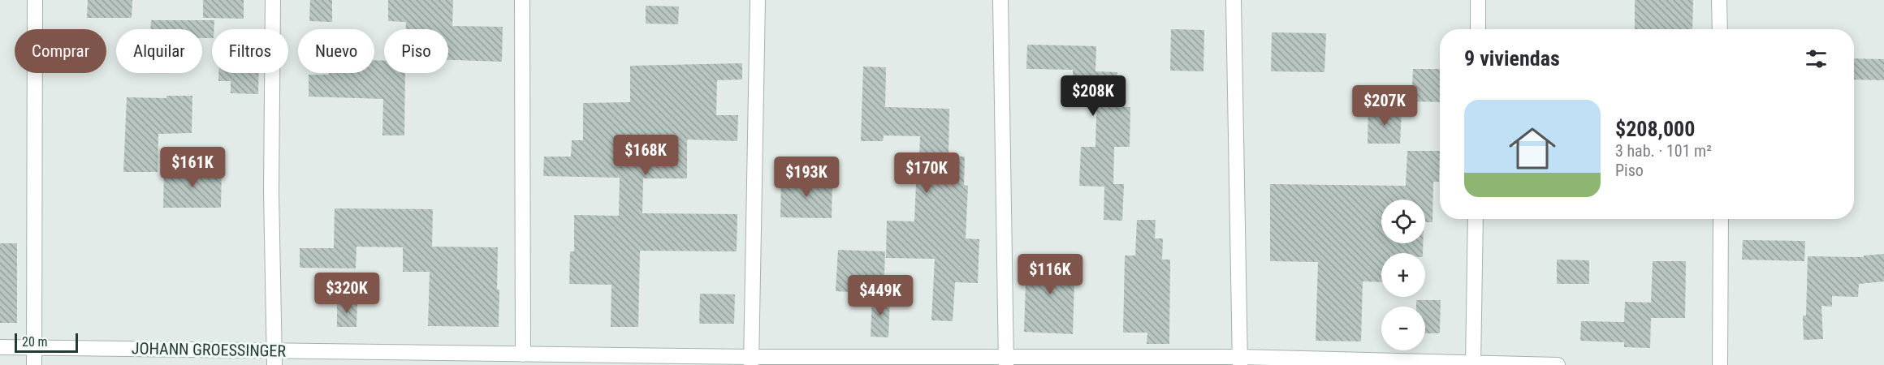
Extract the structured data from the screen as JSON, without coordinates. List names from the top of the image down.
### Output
{
  "streets": {
    "street": ["JOHANN GROESSINGER"]
  },
  "scale_bar": "20 m",
  "page": {
    "chip": [
      "Comprar",
      "Alquilar",
      "Filtros",
      "Nuevo",
      "Piso"
    ],
    "heading": "9 viviendas",
    "price": [
      "$208K",
      "$207K",
      "$168K",
      "$161K",
      "$170K",
      "$193K",
      "$116K",
      "$320K",
      "$449K"
    ],
    "list": [
      {
        "name": "$208,000",
        "note": "3 hab. · 101 m² · Piso"
      }
    ],
    "map_buttons": ["+", "−"],
    "scale": "20 m"
  }
}
